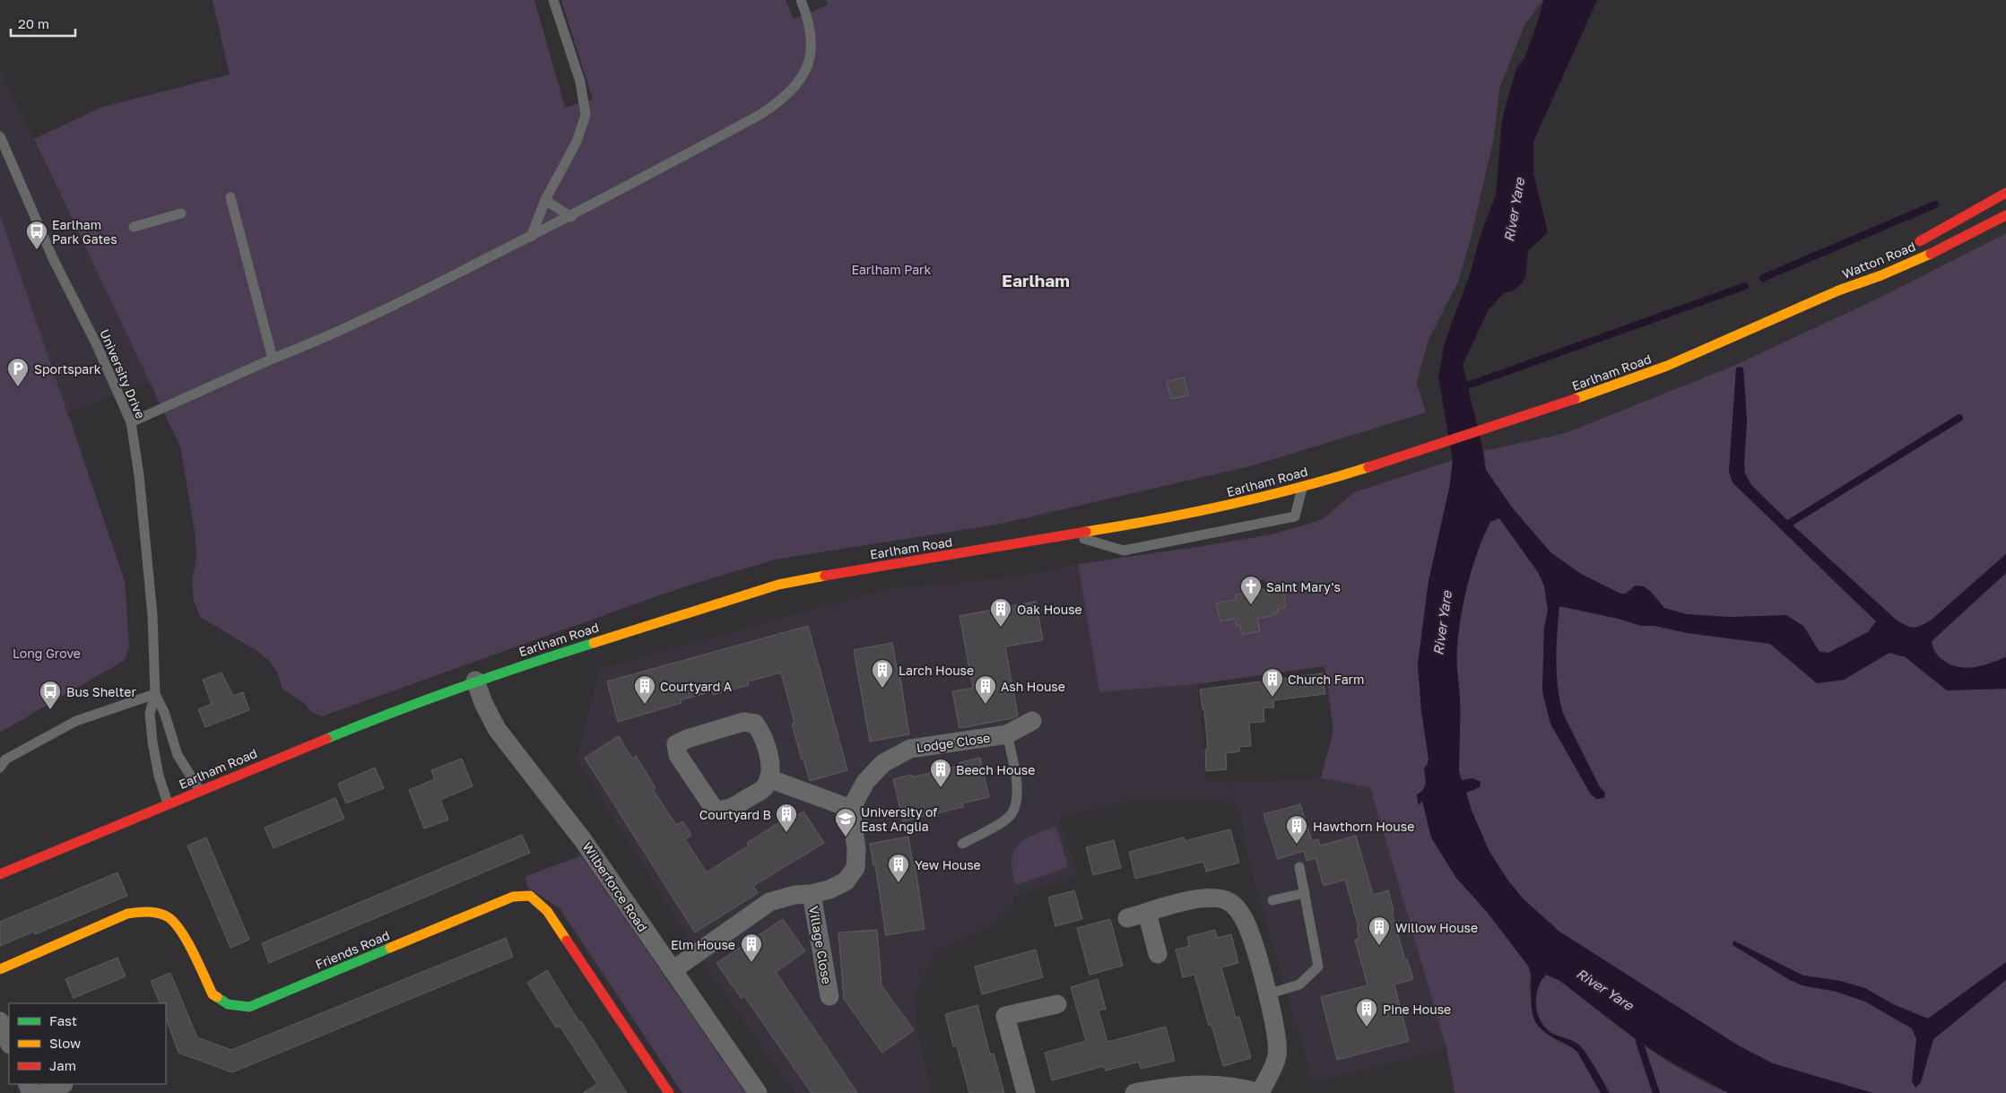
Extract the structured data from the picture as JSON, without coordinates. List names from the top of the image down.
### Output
{
  "streets": {
    "main road": ["Watton Road", "Earlham Road", "Friends Road"],
    "street": ["Lodge Close", "Wilberforce Road", "Village Close"],
    "lane": ["University Drive"]
  },
  "crossings": [
    ["Watton Road", "Earlham Road"],
    ["Earlham Road", "University Drive"],
    ["Earlham Road", "Wilberforce Road"]
  ],
  "districts": ["Earlham"],
  "water": ["River Yare"],
  "parks": ["Earlham Park", "Long Grove"],
  "places": {
    "bus stop": ["Earlham Park Gates", "Bus Shelter"],
    "parking": ["Sportspark"],
    "church": ["Saint Mary's"],
    "building": [
      "Oak House",
      "Larch House",
      "Church Farm",
      "Courtyard A",
      "Ash House",
      "Beech House",
      "Courtyard B",
      "Hawthorn House",
      "Yew House",
      "Willow House",
      "Elm House",
      "Pine House"
    ],
    "school or university": ["University of East Anglia"]
  },
  "legend": ["Fast", "Slow", "Jam"],
  "scale_bar": "20 m"
}
